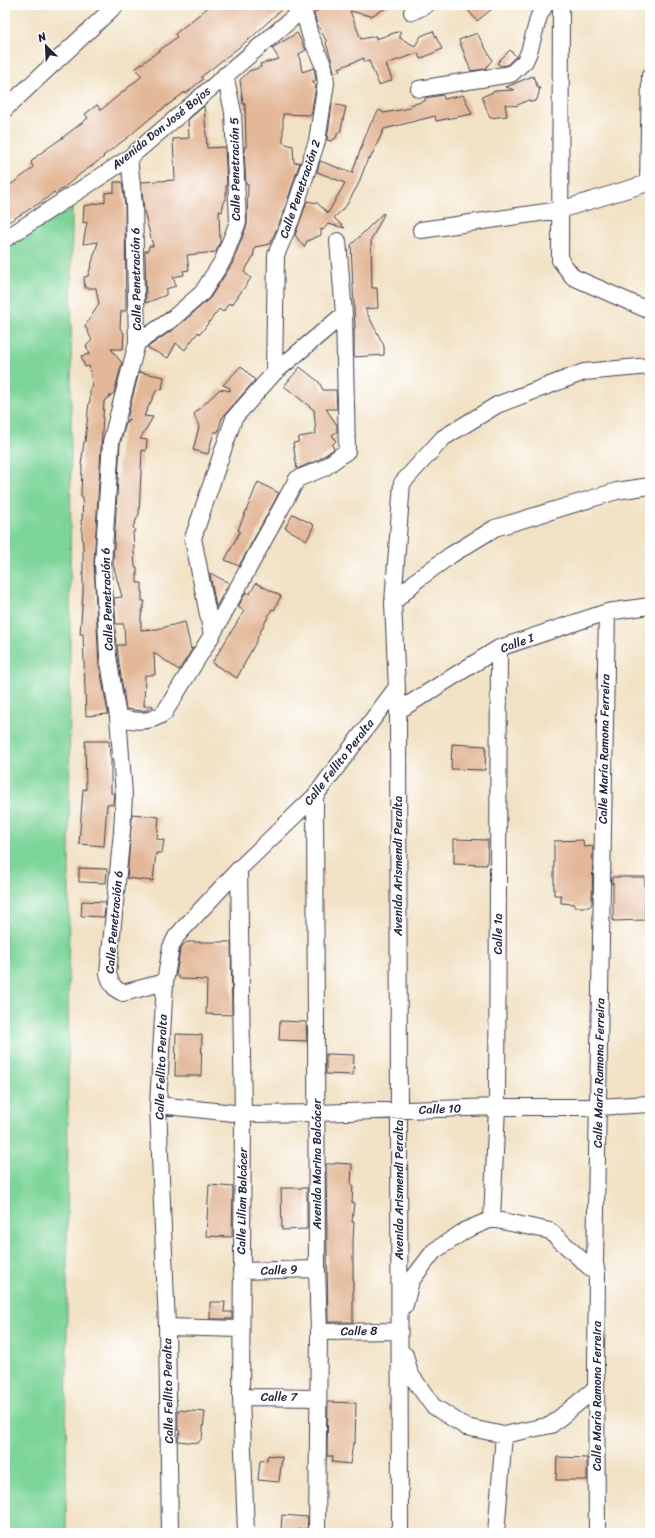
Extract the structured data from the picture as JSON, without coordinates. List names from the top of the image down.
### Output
{
  "streets": {
    "street": [
      "Avenida Don José Bojos",
      "Calle Penetración 5",
      "Calle Penetración 2",
      "Calle Penetración 6",
      "Calle I",
      "Calle María Ramona Ferreira",
      "Calle Fellito Peralta",
      "Avenida Arismendi Peralta",
      "Calle 1a",
      "Calle 10",
      "Avenida Marina Balcácer",
      "Calle Lilian Balcácer",
      "Calle 9",
      "Calle 8",
      "Calle 7"
    ]
  },
  "crossings": [
    ["Avenida Don José Bojos", "Calle Penetración 5"],
    ["Avenida Don José Bojos", "Calle Penetración 2"],
    ["Avenida Don José Bojos", "Calle Penetración 6"],
    ["Calle Penetración 5", "Calle Penetración 6"],
    ["Calle Penetración 6", "Calle Fellito Peralta"],
    ["Calle I", "Calle María Ramona Ferreira"],
    ["Calle I", "Avenida Arismendi Peralta"],
    ["Calle I", "Calle 1a"],
    ["Calle María Ramona Ferreira", "Calle 10"],
    ["Calle Fellito Peralta", "Avenida Arismendi Peralta"],
    ["Calle Fellito Peralta", "Calle 10"],
    ["Calle Fellito Peralta", "Avenida Marina Balcácer"],
    ["Calle Fellito Peralta", "Calle Lilian Balcácer"],
    ["Avenida Arismendi Peralta", "Calle 10"],
    ["Avenida Arismendi Peralta", "Calle 8"],
    ["Calle 1a", "Calle 10"],
    ["Calle 10", "Avenida Marina Balcácer"],
    ["Calle 10", "Calle Lilian Balcácer"],
    ["Avenida Marina Balcácer", "Calle 9"],
    ["Avenida Marina Balcácer", "Calle 8"],
    ["Avenida Marina Balcácer", "Calle 7"],
    ["Calle Lilian Balcácer", "Calle 9"],
    ["Calle Lilian Balcácer", "Calle 7"]
  ],
  "north": "top left"
}
